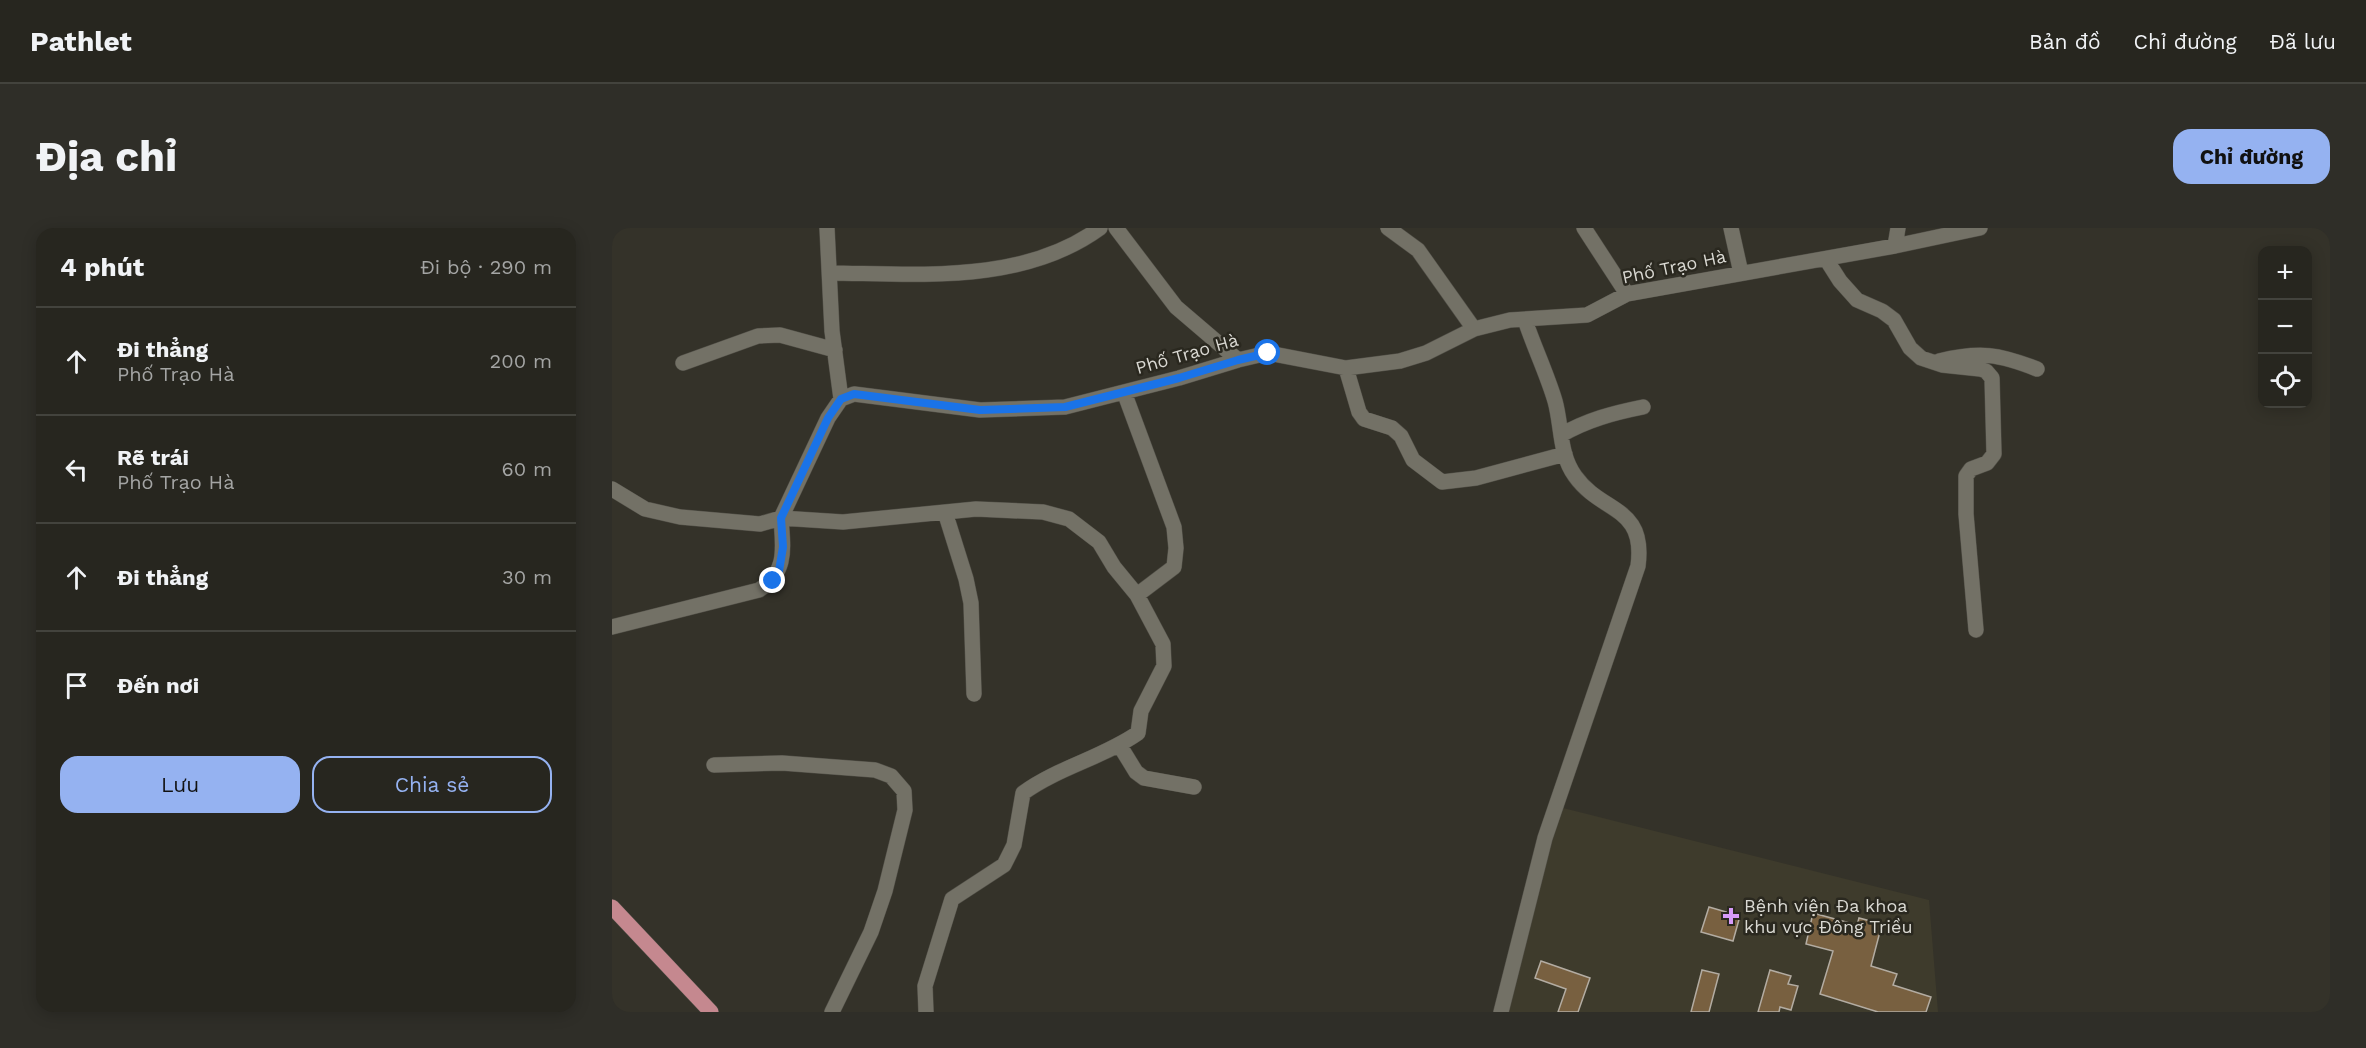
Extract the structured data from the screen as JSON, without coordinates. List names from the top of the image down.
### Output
{
  "streets": {
    "street": ["Phố Trạo Hà"]
  },
  "places": {
    "health": ["Bệnh viện Đa khoa khu vực Đông Triều"]
  },
  "page": {
    "header": "Pathlet",
    "nav": ["Bản đồ", "Chỉ đường", "Đã lưu"],
    "buttons": [
      "Chỉ đường",
      ["Lưu", "Chia sẻ"]
    ],
    "title": "Địa chỉ",
    "heading": ["4 phút", "Đi bộ · 290 m"],
    "map_buttons": ["+", "−"],
    "list": [
      ["Đi thẳng", "Phố Trạo Hà", "200 m"],
      ["Rẽ trái", "Phố Trạo Hà", "60 m"],
      ["Đi thẳng", "30 m"],
      "Đến nơi"
    ]
  }
}
